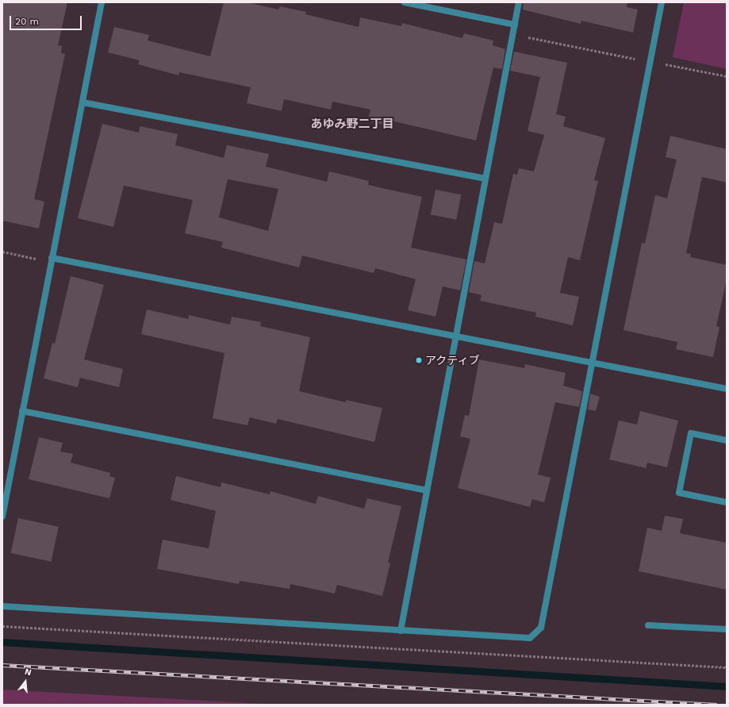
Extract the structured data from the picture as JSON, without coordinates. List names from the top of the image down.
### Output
{
  "districts": ["あゆみ野二丁目"],
  "places": ["アクティブ"],
  "scale_bar": "20 m",
  "north": "top"
}
